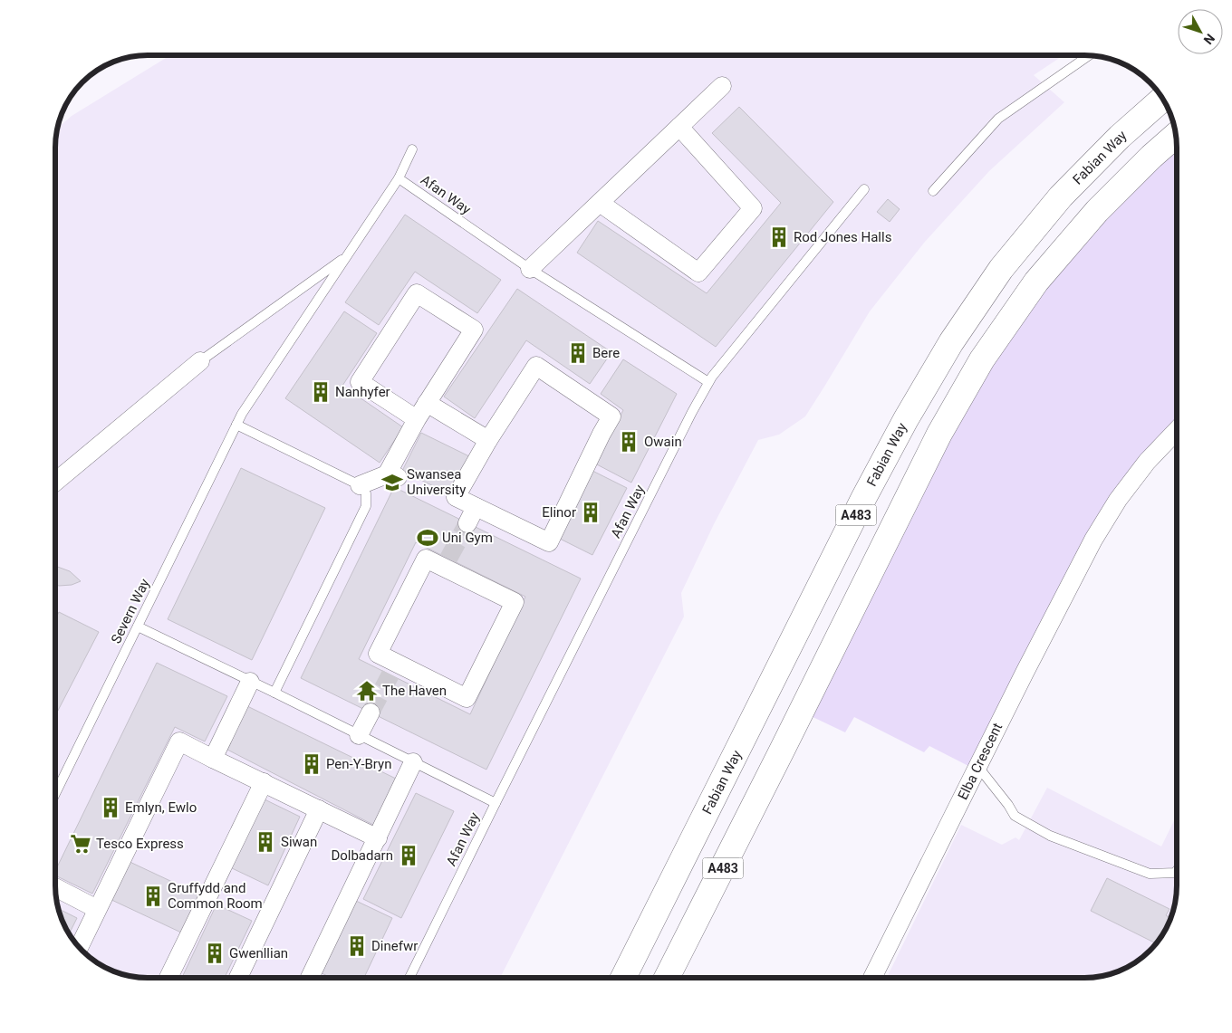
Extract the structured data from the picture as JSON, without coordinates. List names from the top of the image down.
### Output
{
  "streets": {
    "highway": ["Fabian Way", "A483"],
    "street": ["Elba Crescent"],
    "lane": ["Afan Way", "Severn Way"]
  },
  "crossings": [
    ["Afan Way", "Severn Way"]
  ],
  "places": {
    "building": [
      "Rod Jones Halls",
      "Bere",
      "Nanhyfer",
      "Owain",
      "Elinor",
      "Pen-Y-Bryn",
      "Emlyn, Ewlo",
      "Siwan",
      "Dolbadarn",
      "Gruffydd and Common Room",
      "Dinefwr",
      "Gwenllian"
    ],
    "school or university": ["Swansea University"],
    "sports": ["Uni Gym"],
    "temple": ["The Haven"],
    "supermarket": ["Tesco Express"]
  },
  "north": "bottom right"
}
